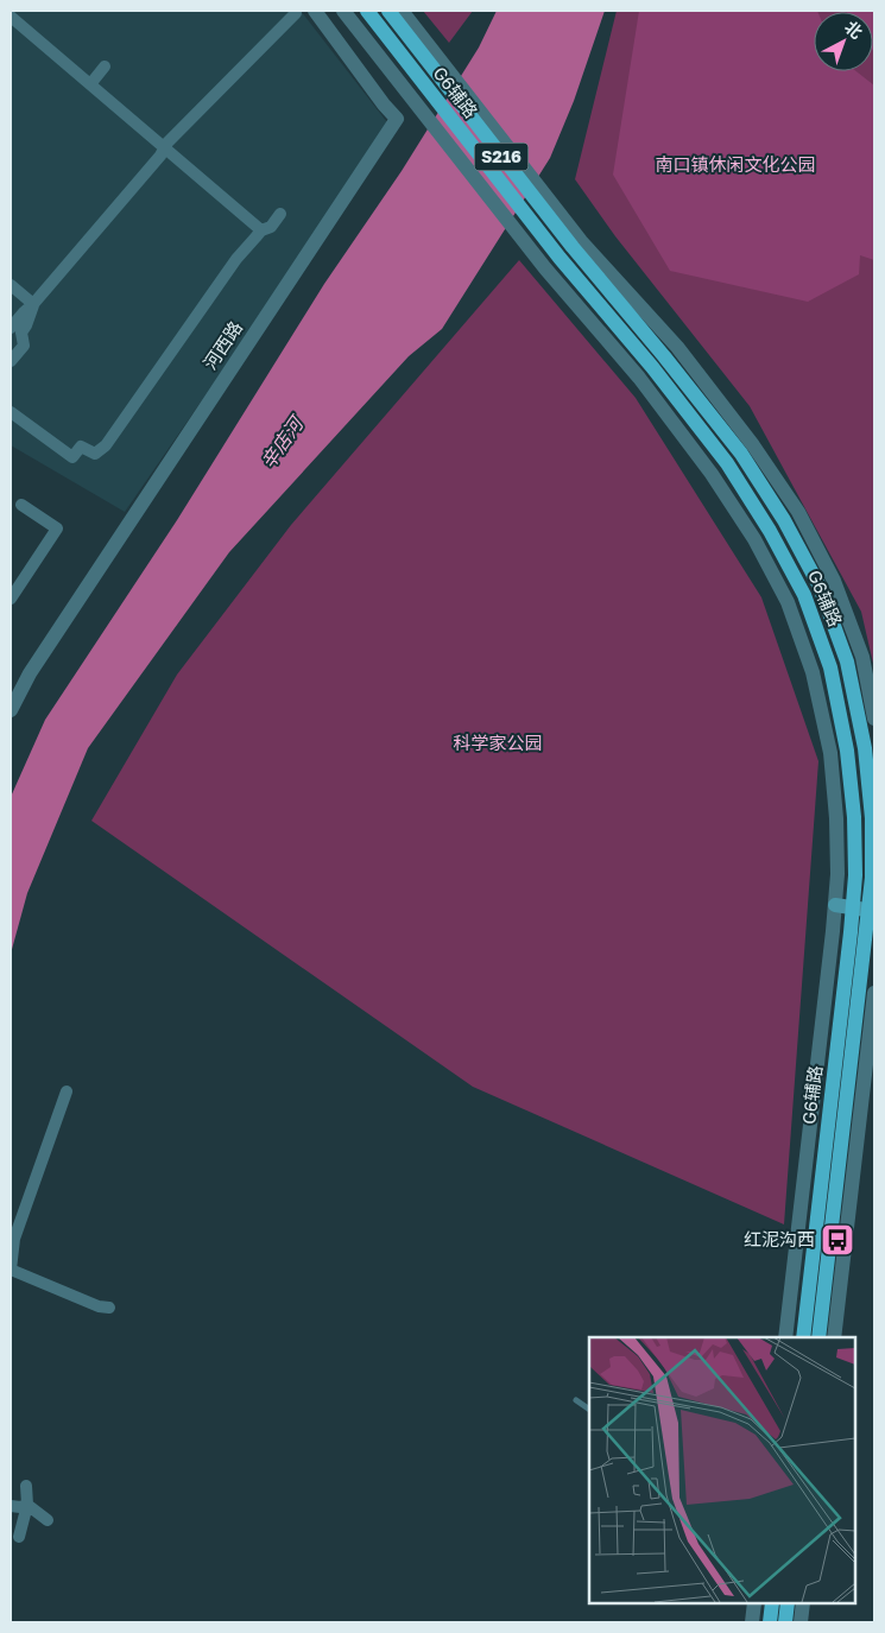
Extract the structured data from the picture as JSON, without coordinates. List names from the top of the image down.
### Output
{
  "streets": {
    "main road": ["G6辅路", "S216"],
    "street": ["河西路"]
  },
  "water": ["辛店河"],
  "parks": ["南口镇休闲文化公园", "科学家公园"],
  "places": {
    "bus stop": ["红泥沟西"]
  },
  "north": "top right"
}
